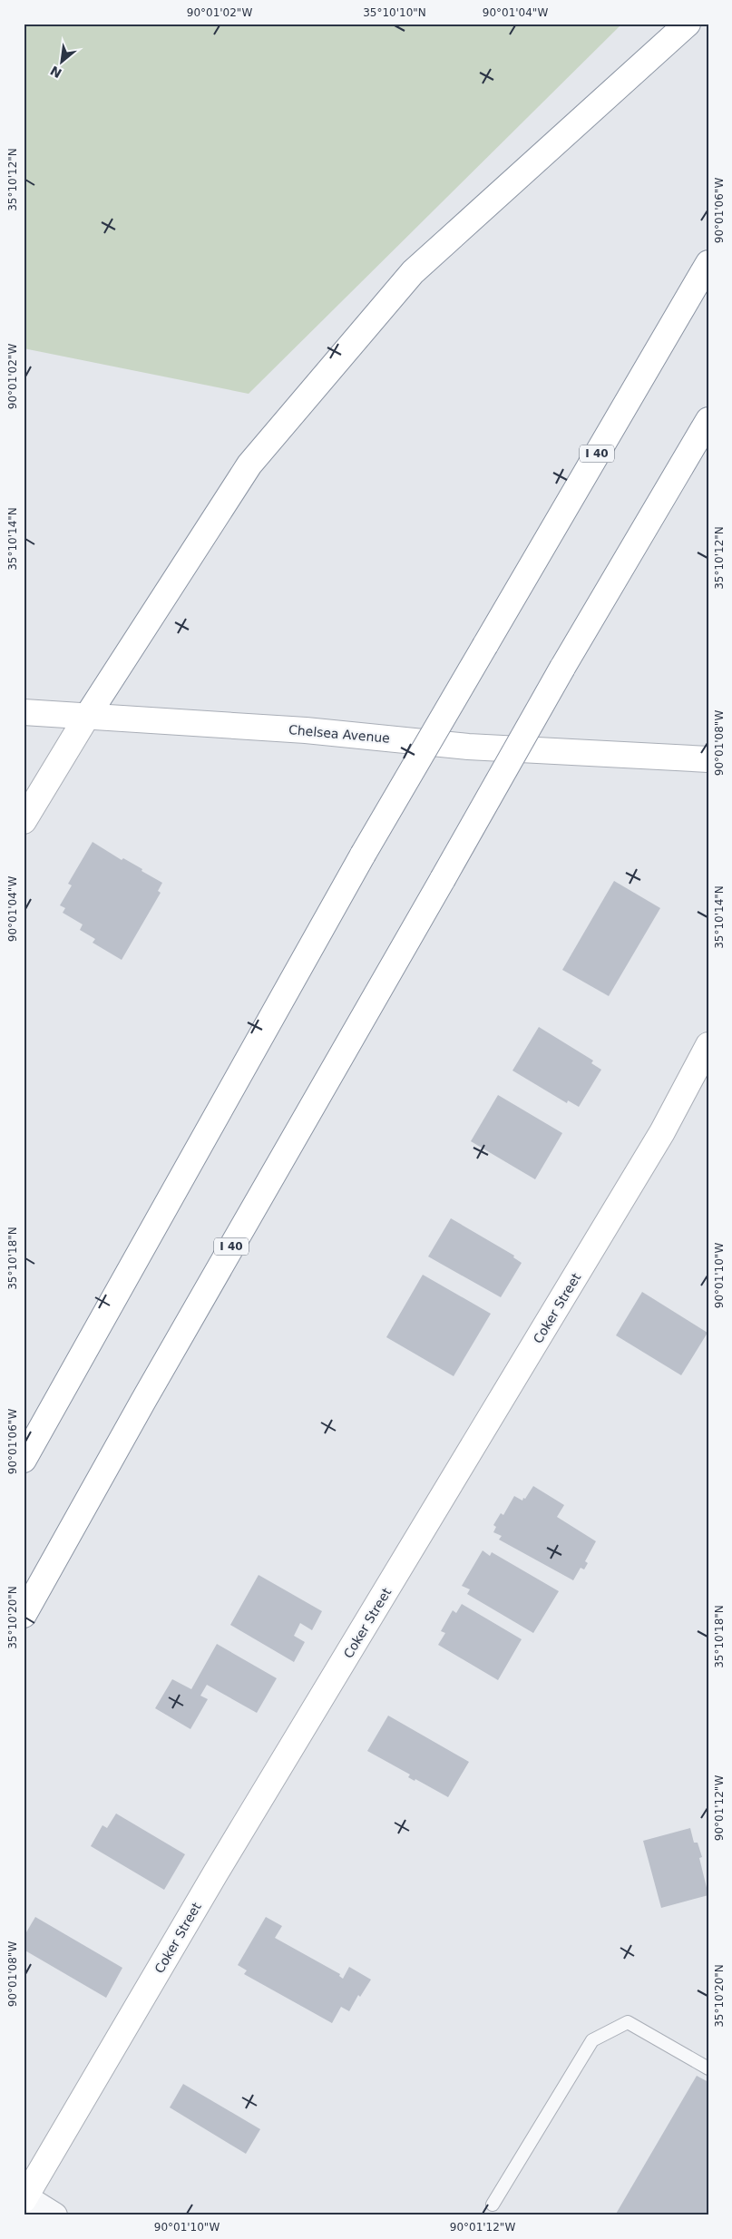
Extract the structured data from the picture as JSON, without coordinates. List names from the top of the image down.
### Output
{
  "streets": {
    "main road": ["I 40", "Chelsea Avenue", "Coker Street"]
  },
  "north": "bottom left",
  "coordinates": [
    "90°01'02\"W",
    "35°10'10\"N",
    "90°01'04\"W",
    "35°10'12\"N",
    "90°01'06\"W",
    "35°10'14\"N",
    "90°01'08\"W",
    "35°10'18\"N",
    "90°01'10\"W",
    "35°10'20\"N",
    "90°01'12\"W"
  ]
}
